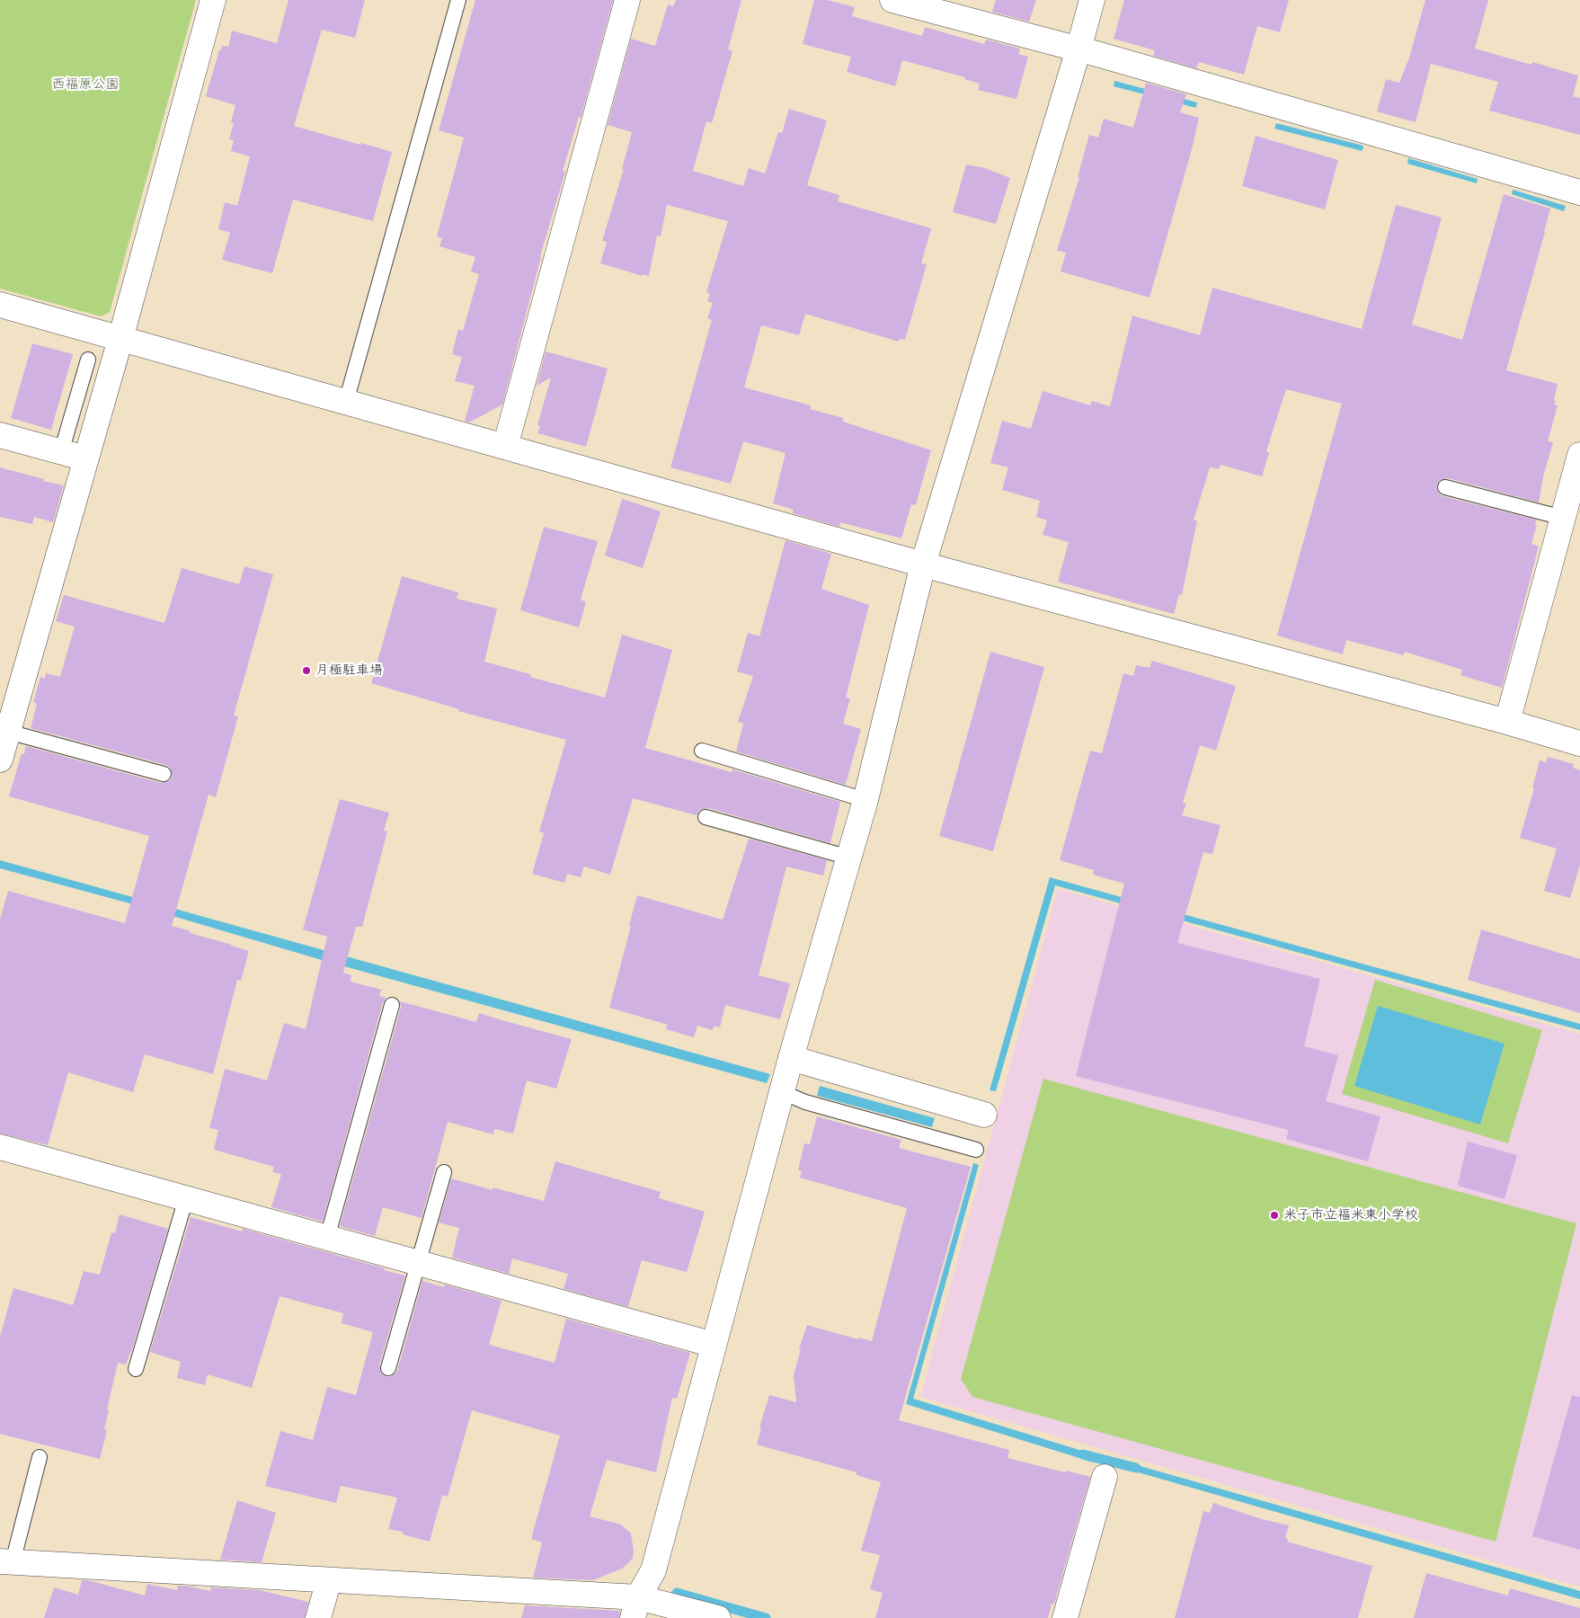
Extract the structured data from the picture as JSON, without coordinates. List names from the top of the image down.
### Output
{
  "parks": ["西福原公園"],
  "places": ["月極駐車場", "米子市立福米東小学校"]
}
